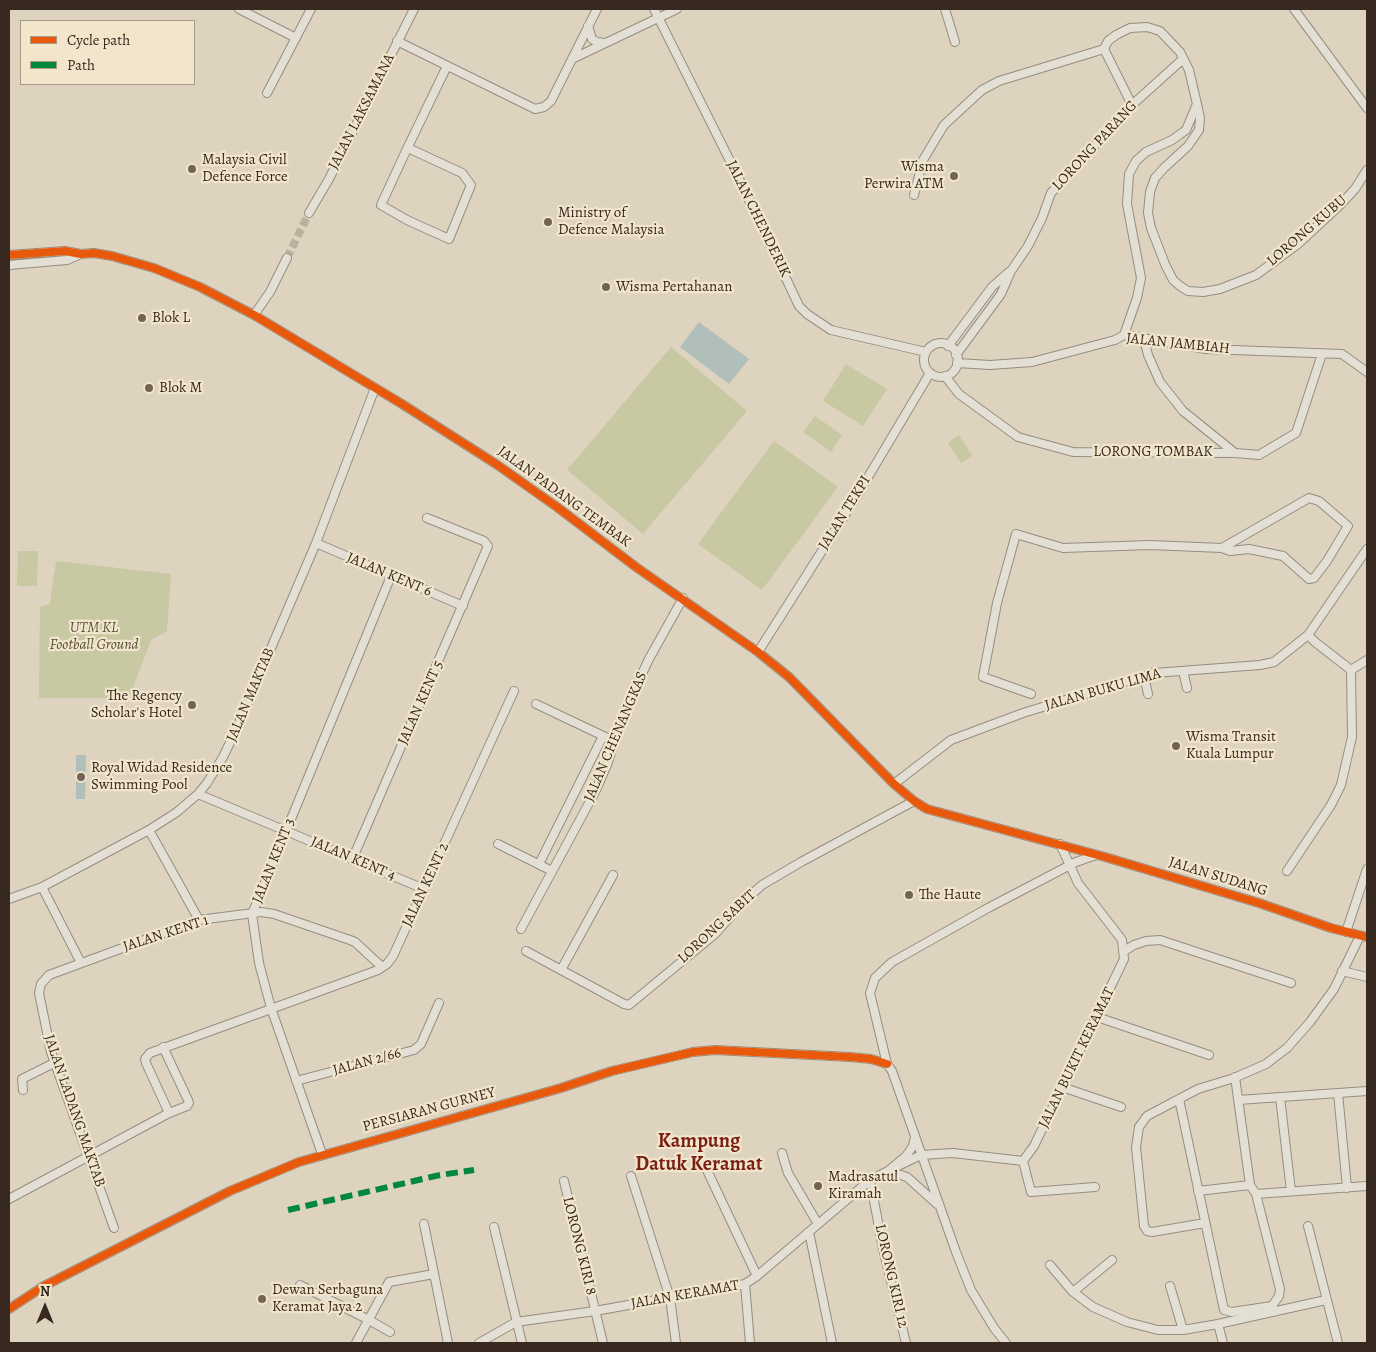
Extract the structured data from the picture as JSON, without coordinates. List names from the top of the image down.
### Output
{
  "streets": {
    "street": [
      "JALAN LAKSAMANA",
      "LORONG PARANG",
      "JALAN CHENDERIK",
      "LORONG KUBU",
      "JALAN JAMBIAH",
      "LORONG TOMBAK",
      "JALAN PADANG TEMBAK",
      "JALAN TEKPI",
      "JALAN KENT 6",
      "JALAN BUKU LIMA",
      "JALAN MAKTAB",
      "JALAN KENT 5",
      "JALAN CHENANGKAS",
      "JALAN KENT 4",
      "JALAN KENT 3",
      "JALAN SUDANG",
      "JALAN KENT 2",
      "LORONG SABIT",
      "JALAN KENT 1",
      "JALAN BUKIT KERAMAT",
      "JALAN 2/66",
      "PERSIARAN GURNEY",
      "JALAN LADANG MAKTAB",
      "LORONG KIRI 8",
      "LORONG KIRI 12",
      "JALAN KERAMAT"
    ]
  },
  "crossings": [
    ["LORONG PARANG", "JALAN CHENDERIK"],
    ["LORONG PARANG", "LORONG KUBU"],
    ["LORONG PARANG", "JALAN JAMBIAH"],
    ["LORONG PARANG", "LORONG TOMBAK"],
    ["LORONG PARANG", "JALAN TEKPI"],
    ["JALAN CHENDERIK", "JALAN JAMBIAH"],
    ["JALAN CHENDERIK", "LORONG TOMBAK"],
    ["JALAN CHENDERIK", "JALAN TEKPI"],
    ["JALAN JAMBIAH", "LORONG TOMBAK"],
    ["JALAN JAMBIAH", "JALAN TEKPI"],
    ["LORONG TOMBAK", "JALAN TEKPI"],
    ["JALAN PADANG TEMBAK", "JALAN TEKPI"],
    ["JALAN PADANG TEMBAK", "JALAN BUKU LIMA"],
    ["JALAN PADANG TEMBAK", "JALAN MAKTAB"],
    ["JALAN PADANG TEMBAK", "JALAN CHENANGKAS"],
    ["JALAN PADANG TEMBAK", "JALAN SUDANG"],
    ["JALAN PADANG TEMBAK", "LORONG SABIT"],
    ["JALAN KENT 6", "JALAN MAKTAB"],
    ["JALAN KENT 6", "JALAN KENT 5"],
    ["JALAN KENT 6", "JALAN KENT 3"],
    ["JALAN MAKTAB", "JALAN KENT 4"],
    ["JALAN KENT 5", "JALAN KENT 4"],
    ["JALAN KENT 4", "JALAN KENT 3"],
    ["JALAN KENT 4", "JALAN KENT 2"],
    ["JALAN KENT 3", "JALAN KENT 1"],
    ["JALAN KENT 3", "JALAN 2/66"],
    ["JALAN KENT 3", "PERSIARAN GURNEY"],
    ["JALAN KENT 2", "JALAN KENT 1"],
    ["JALAN KENT 1", "JALAN LADANG MAKTAB"],
    ["LORONG KIRI 8", "JALAN KERAMAT"],
    ["LORONG KIRI 12", "JALAN KERAMAT"]
  ],
  "districts": ["Kampung Datuk Keramat"],
  "parks": ["UTM KL Football Ground"],
  "places": [
    "Malaysia Civil Defence Force",
    "Wisma Perwira ATM",
    "Ministry of Defence Malaysia",
    "Wisma Pertahanan",
    "Blok L",
    "Blok M",
    "The Regency Scholar's Hotel",
    "Wisma Transit Kuala Lumpur",
    "Royal Widad Residence Swimming Pool",
    "The Haute",
    "Madrasatul Kiramah",
    "Dewan Serbaguna Keramat Jaya 2"
  ],
  "legend": ["Cycle path", "Path"],
  "north": "top"
}
